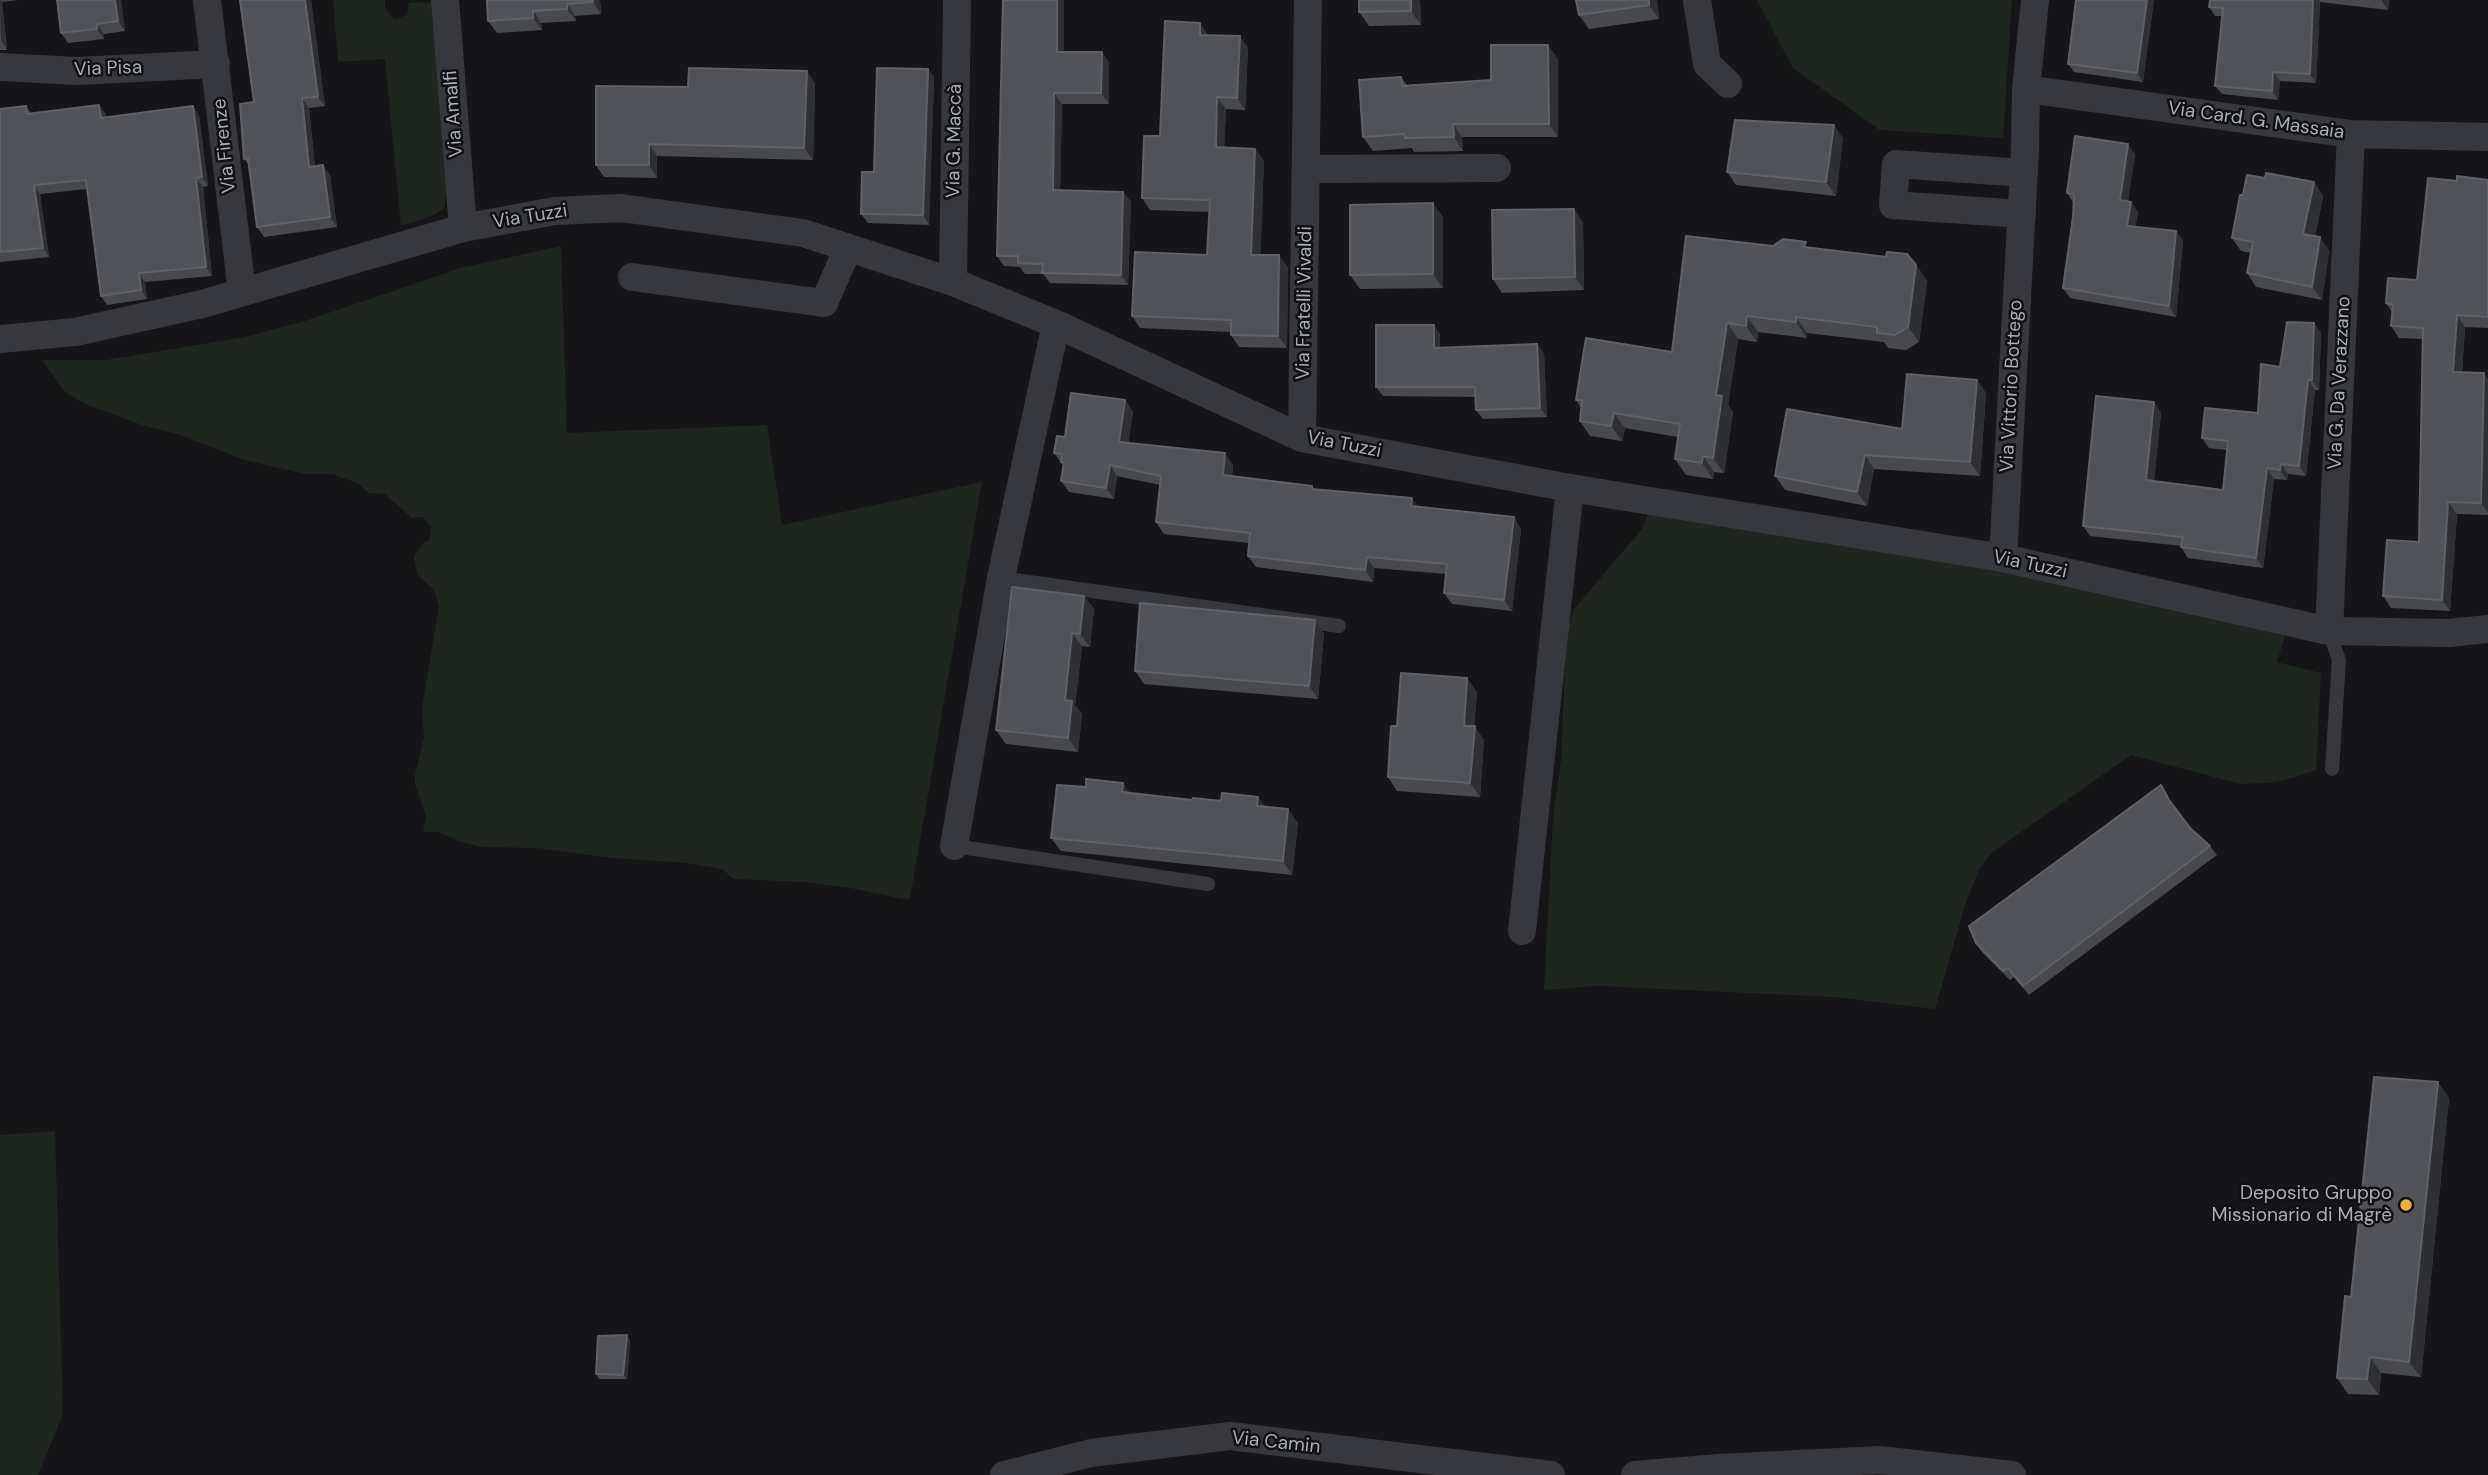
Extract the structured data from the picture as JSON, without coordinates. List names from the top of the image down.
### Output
{
  "streets": {
    "street": [
      "Via Pisa",
      "Via Amalfi",
      "Via Card. G. Massaia",
      "Via G. Maccà",
      "Via Firenze",
      "Via Tuzzi",
      "Via Fratelli Vivaldi",
      "Via G. Da Verazzano",
      "Via Vittorio Bottego",
      "Via Camin"
    ]
  },
  "crossings": [
    ["Via Pisa", "Via Firenze"],
    ["Via Amalfi", "Via Tuzzi"],
    ["Via Card. G. Massaia", "Via G. Da Verazzano"],
    ["Via Card. G. Massaia", "Via Vittorio Bottego"],
    ["Via G. Maccà", "Via Tuzzi"],
    ["Via Firenze", "Via Tuzzi"],
    ["Via Tuzzi", "Via Fratelli Vivaldi"],
    ["Via Tuzzi", "Via G. Da Verazzano"],
    ["Via Tuzzi", "Via Vittorio Bottego"]
  ],
  "places": ["Deposito Gruppo Missionario di Magrè"]
}
